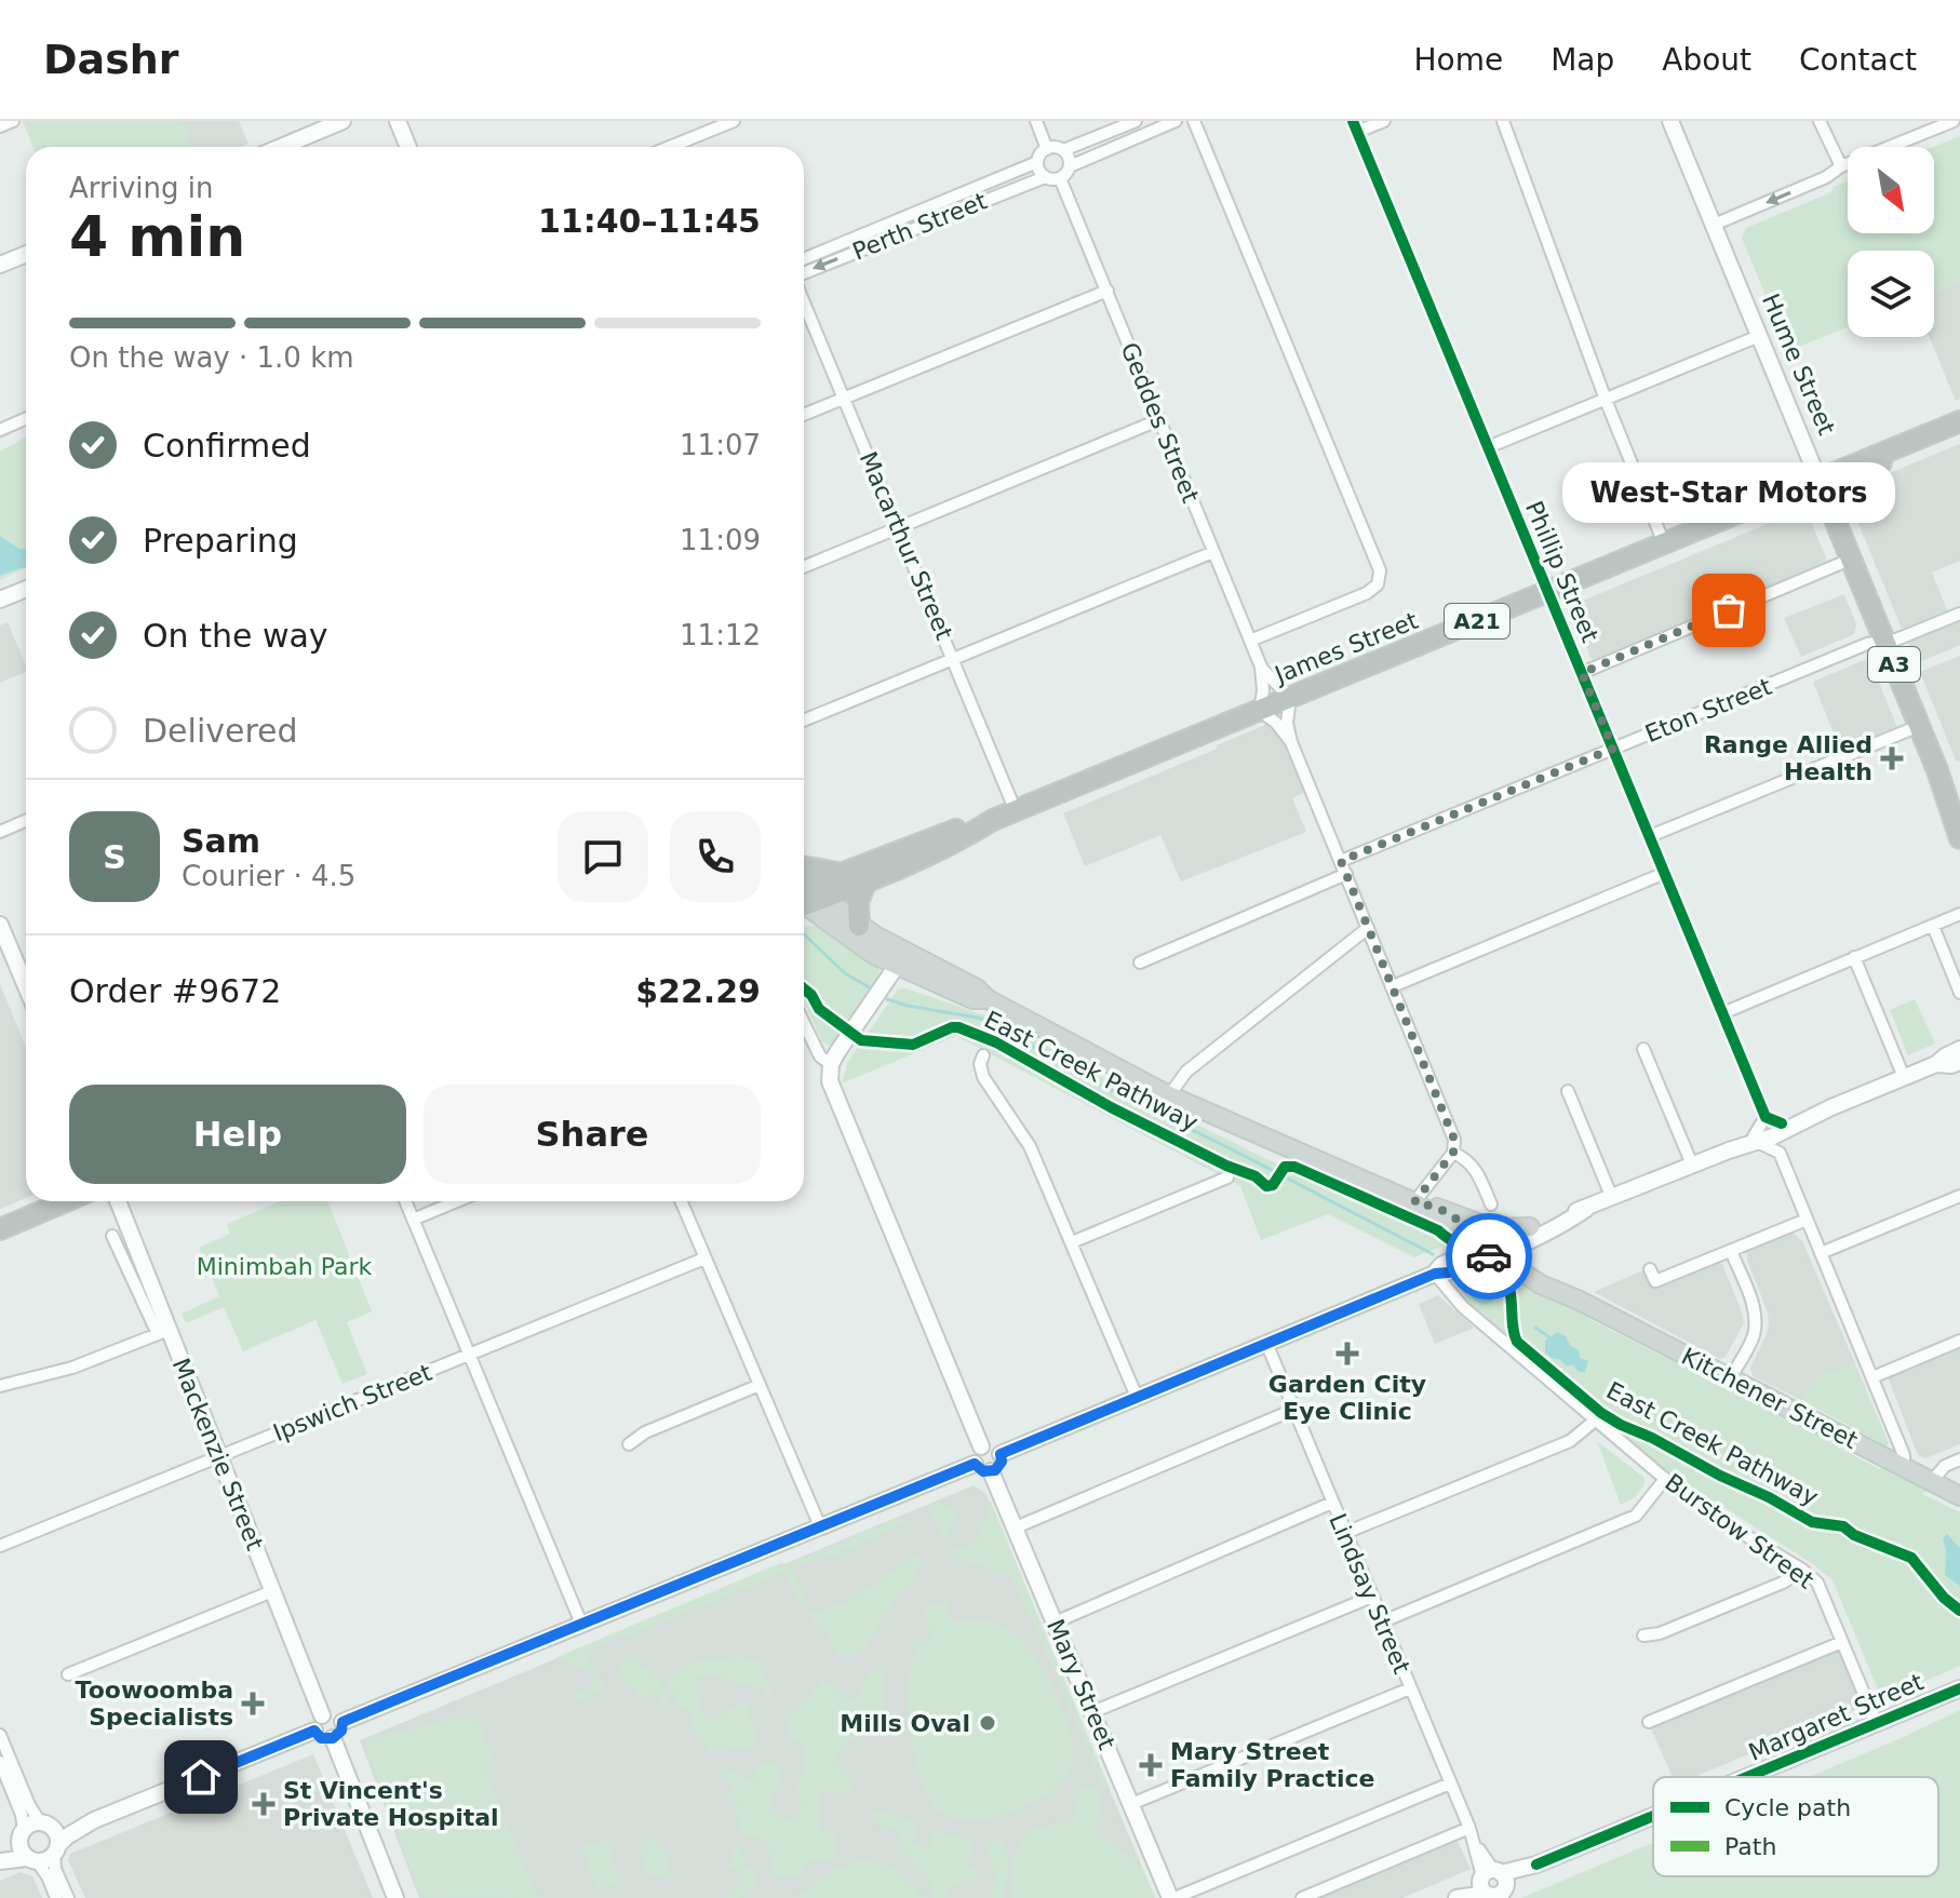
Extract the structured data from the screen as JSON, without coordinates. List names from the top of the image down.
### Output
{
  "streets": {
    "highway": [
      "Hume Street",
      "A21",
      "James Street",
      "A3"
    ],
    "main road": [
      "Kitchener Street",
      "Mackenzie Street",
      "Mary Street",
      "Margaret Street"
    ],
    "street": [
      "Perth Street",
      "Geddes Street",
      "Macarthur Street",
      "Phillip Street",
      "Eton Street",
      "Ipswich Street",
      "Burstow Street",
      "Lindsay Street"
    ],
    "cycle path": ["East Creek Pathway"]
  },
  "crossings": [
    ["Perth Street", "Geddes Street"],
    ["Hume Street", "James Street"],
    ["Hume Street", "Eton Street"],
    ["Geddes Street", "James Street"],
    ["Macarthur Street", "James Street"],
    ["Phillip Street", "James Street"],
    ["Phillip Street", "Eton Street"],
    ["Ipswich Street", "Mackenzie Street"],
    ["Burstow Street", "Margaret Street"],
    ["Lindsay Street", "Margaret Street"]
  ],
  "parks": ["Minimbah Park"],
  "places": {
    "other": ["West-Star Motors", "Mills Oval"],
    "health": [
      "Range Allied Health",
      "Garden City Eye Clinic",
      "Toowoomba Specialists",
      "Mary Street Family Practice",
      "St Vincent's Private Hospital"
    ]
  },
  "legend": ["Cycle path", "Path"],
  "north": "bottom right",
  "page": {
    "header": "Dashr",
    "nav": [
      "Home",
      "Map",
      "About",
      "Contact"
    ],
    "heading": ["4 min", "Arriving in", "11:40–11:45"],
    "panel": [
      "Sam",
      "Courier · 4.5",
      "Order #9672",
      "$22.29"
    ],
    "bar": "On the way · 1.0 km",
    "list": [
      ["Confirmed", "11:07"],
      ["Preparing", "11:09"],
      ["On the way", "11:12"],
      "Delivered"
    ],
    "bubble": "West-Star Motors",
    "round": "S",
    "buttons": ["Help", "Share"]
  }
}
